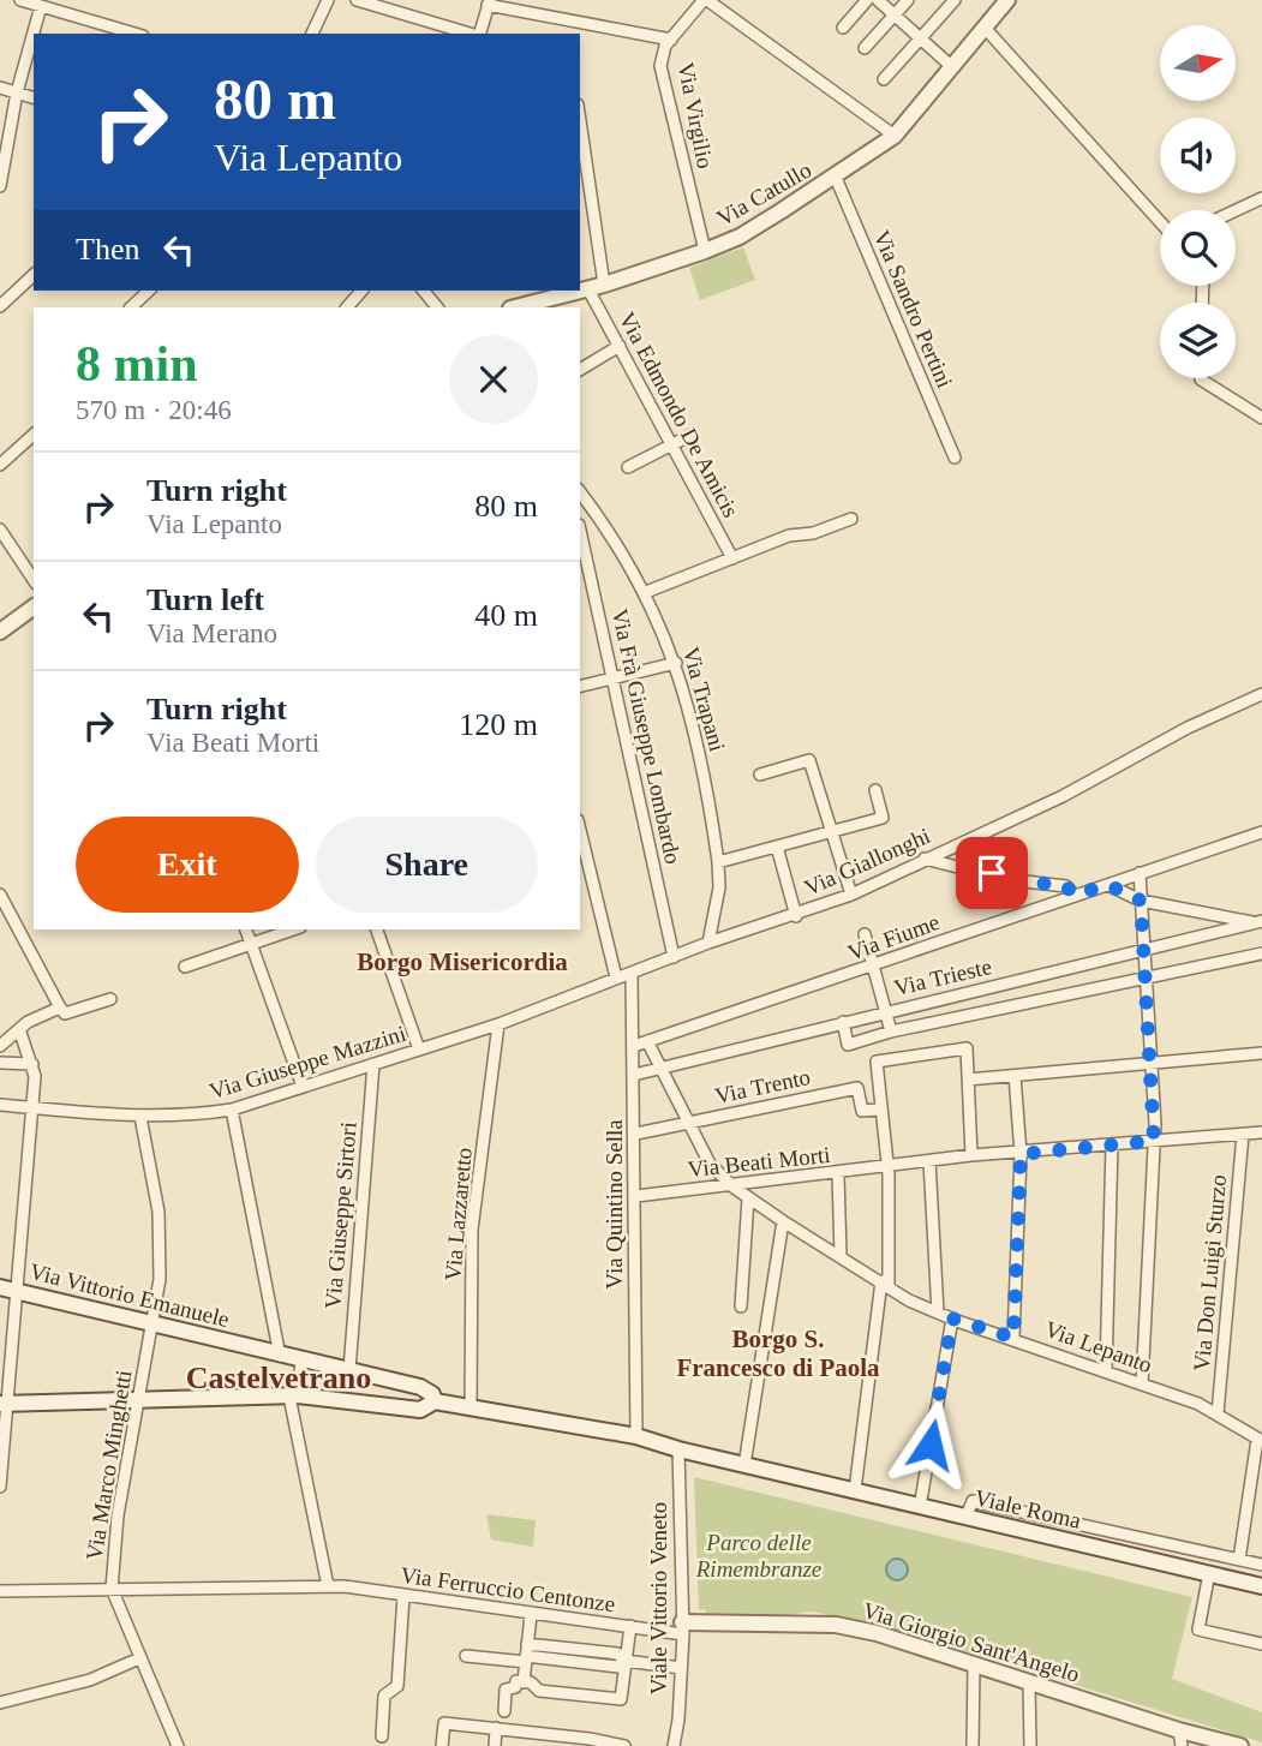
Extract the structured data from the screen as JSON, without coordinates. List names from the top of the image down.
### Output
{
  "streets": {
    "main road": [
      "Via Catullo",
      "Via Vittorio Emanuele",
      "Viale Roma",
      "Via Giorgio Sant'Angelo"
    ],
    "street": [
      "Via Virgilio",
      "Via Sandro Pertini",
      "Via Edmondo De Amicis",
      "Via Trapani",
      "Via Frà Giuseppe Lombardo",
      "Via Giallonghi",
      "Via Fiume",
      "Via Trieste",
      "Via Giuseppe Mazzini",
      "Via Trento",
      "Via Beati Morti",
      "Via Quintino Sella",
      "Via Lazzaretto",
      "Via Giuseppe Sirtori",
      "Via Don Luigi Sturzo",
      "Via Lepanto",
      "Via Marco Minghetti",
      "Via Ferruccio Centonze",
      "Viale Vittorio Veneto"
    ]
  },
  "crossings": [
    ["Via Virgilio", "Via Catullo"],
    ["Via Catullo", "Via Sandro Pertini"],
    ["Via Catullo", "Via Edmondo De Amicis"],
    ["Via Trapani", "Via Giallonghi"],
    ["Via Frà Giuseppe Lombardo", "Via Giallonghi"],
    ["Via Giallonghi", "Via Giuseppe Mazzini"],
    ["Via Giallonghi", "Via Quintino Sella"],
    ["Via Fiume", "Via Quintino Sella"],
    ["Via Fiume", "Via Lepanto"],
    ["Via Trieste", "Via Quintino Sella"],
    ["Via Trieste", "Via Lepanto"],
    ["Via Giuseppe Mazzini", "Via Lazzaretto"],
    ["Via Giuseppe Mazzini", "Via Giuseppe Sirtori"],
    ["Via Giuseppe Mazzini", "Via Marco Minghetti"],
    ["Via Trento", "Via Quintino Sella"],
    ["Via Trento", "Via Lepanto"],
    ["Via Beati Morti", "Via Quintino Sella"],
    ["Via Beati Morti", "Via Lepanto"],
    ["Via Quintino Sella", "Viale Roma"],
    ["Via Lazzaretto", "Viale Roma"],
    ["Via Giuseppe Sirtori", "Via Vittorio Emanuele"],
    ["Via Don Luigi Sturzo", "Via Lepanto"],
    ["Via Vittorio Emanuele", "Via Marco Minghetti"],
    ["Via Vittorio Emanuele", "Viale Roma"],
    ["Via Marco Minghetti", "Via Ferruccio Centonze"],
    ["Viale Roma", "Viale Vittorio Veneto"],
    ["Via Ferruccio Centonze", "Viale Vittorio Veneto"],
    ["Via Ferruccio Centonze", "Via Giorgio Sant'Angelo"],
    ["Viale Vittorio Veneto", "Via Giorgio Sant'Angelo"]
  ],
  "districts": ["Borgo Misericordia", "Borgo S. Francesco di Paola", "Castelvetrano"],
  "parks": ["Parco delle Rimembranze"],
  "north": "right",
  "page": {
    "turn": ["80 m", "Via Lepanto"],
    "then": "Then",
    "heading": ["8 min", "570 m · 20:46"],
    "list": [
      {
        "name": "Turn right",
        "note": "Via Lepanto",
        "value": "80 m"
      },
      {
        "name": "Turn left",
        "note": "Via Merano",
        "value": "40 m"
      },
      {
        "name": "Turn right",
        "note": "Via Beati Morti",
        "value": "120 m"
      }
    ],
    "buttons": ["Exit", "Share"]
  }
}
